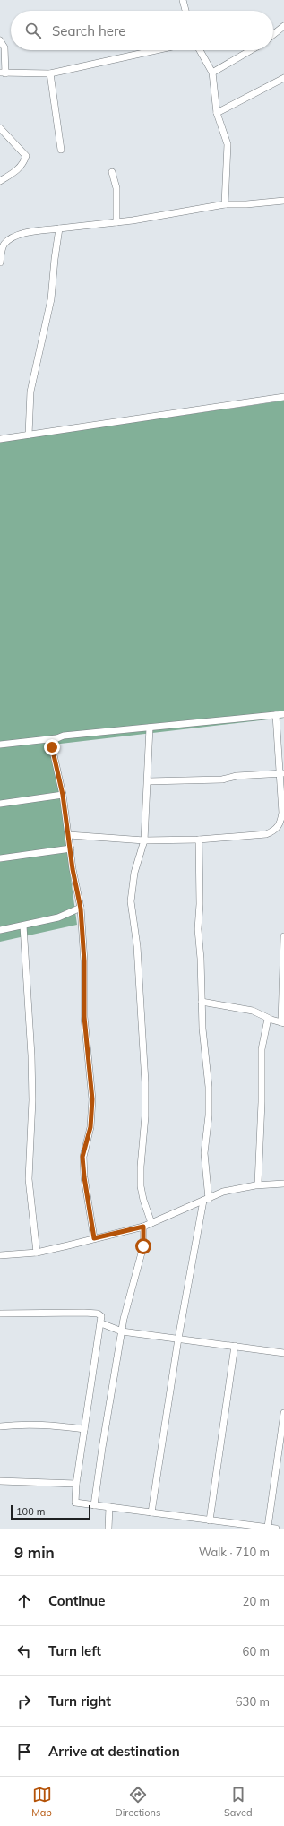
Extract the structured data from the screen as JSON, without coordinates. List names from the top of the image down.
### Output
{
  "scale_bar": "100 m",
  "page": {
    "search": "Search here",
    "scale": "100 m",
    "heading": ["9 min", "Walk · 710 m"],
    "list": [
      ["Continue", "20 m"],
      ["Turn left", "60 m"],
      ["Turn right", "630 m"],
      "Arrive at destination"
    ],
    "nav": ["Map", "Directions", "Saved"]
  }
}
